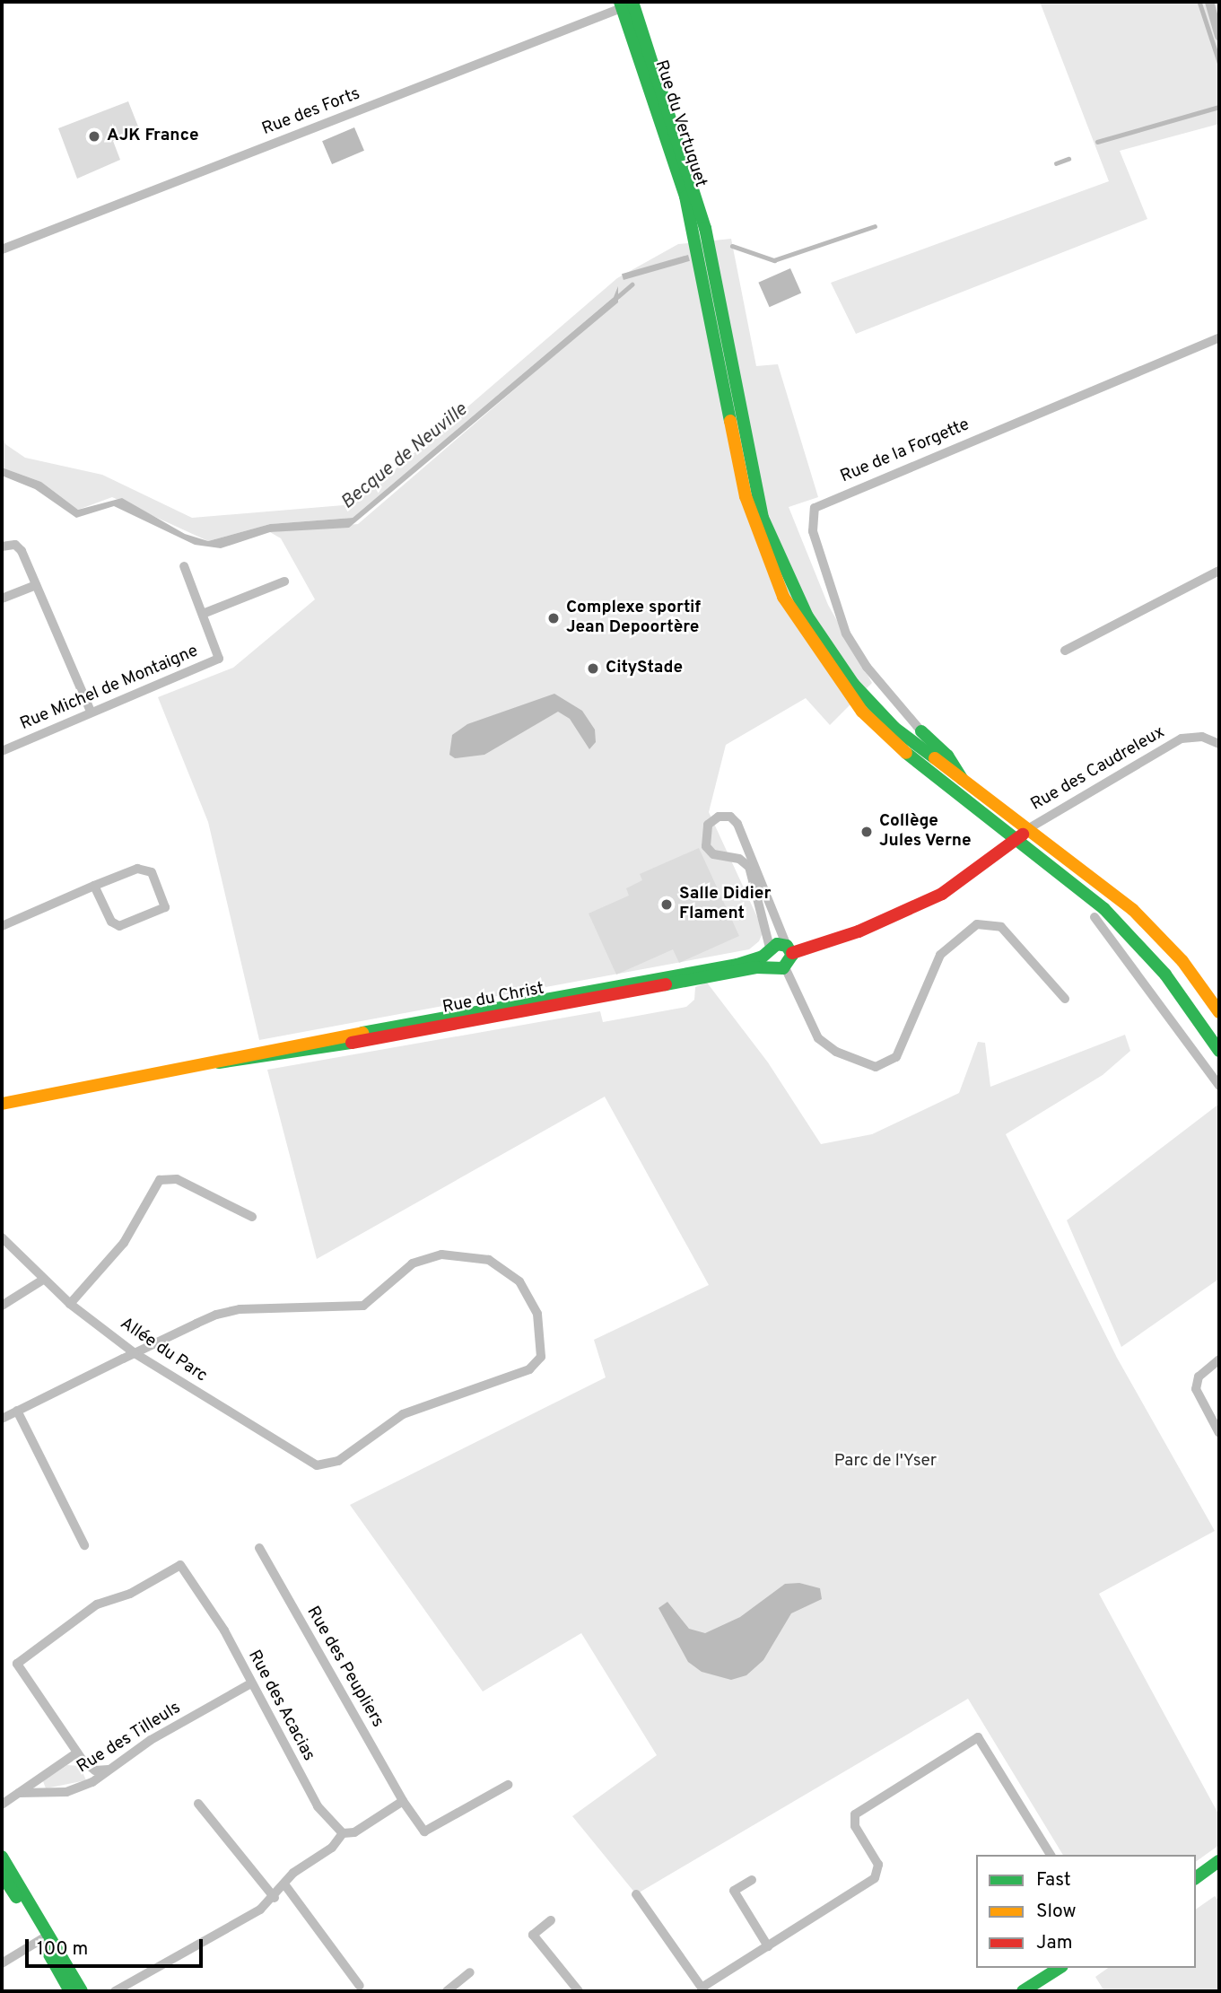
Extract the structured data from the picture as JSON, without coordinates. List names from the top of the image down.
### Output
{
  "streets": {
    "street": [
      "Rue des Forts",
      "Rue du Vertuquet",
      "Rue de la Forgette",
      "Rue Michel de Montaigne",
      "Rue des Caudreleux",
      "Rue du Christ",
      "Allée du Parc",
      "Rue des Peupliers",
      "Rue des Acacias",
      "Rue des Tilleuls"
    ]
  },
  "crossings": [
    ["Rue des Forts", "Rue du Vertuquet"],
    ["Rue des Acacias", "Rue des Tilleuls"]
  ],
  "water": ["Becque de Neuville"],
  "parks": ["Parc de l'Yser"],
  "places": [
    "AJK France",
    "Complexe sportif Jean Depoortère",
    "CityStade",
    "Collège Jules Verne",
    "Salle Didier Flament"
  ],
  "legend": ["Fast", "Slow", "Jam"],
  "scale_bar": "100 m"
}
